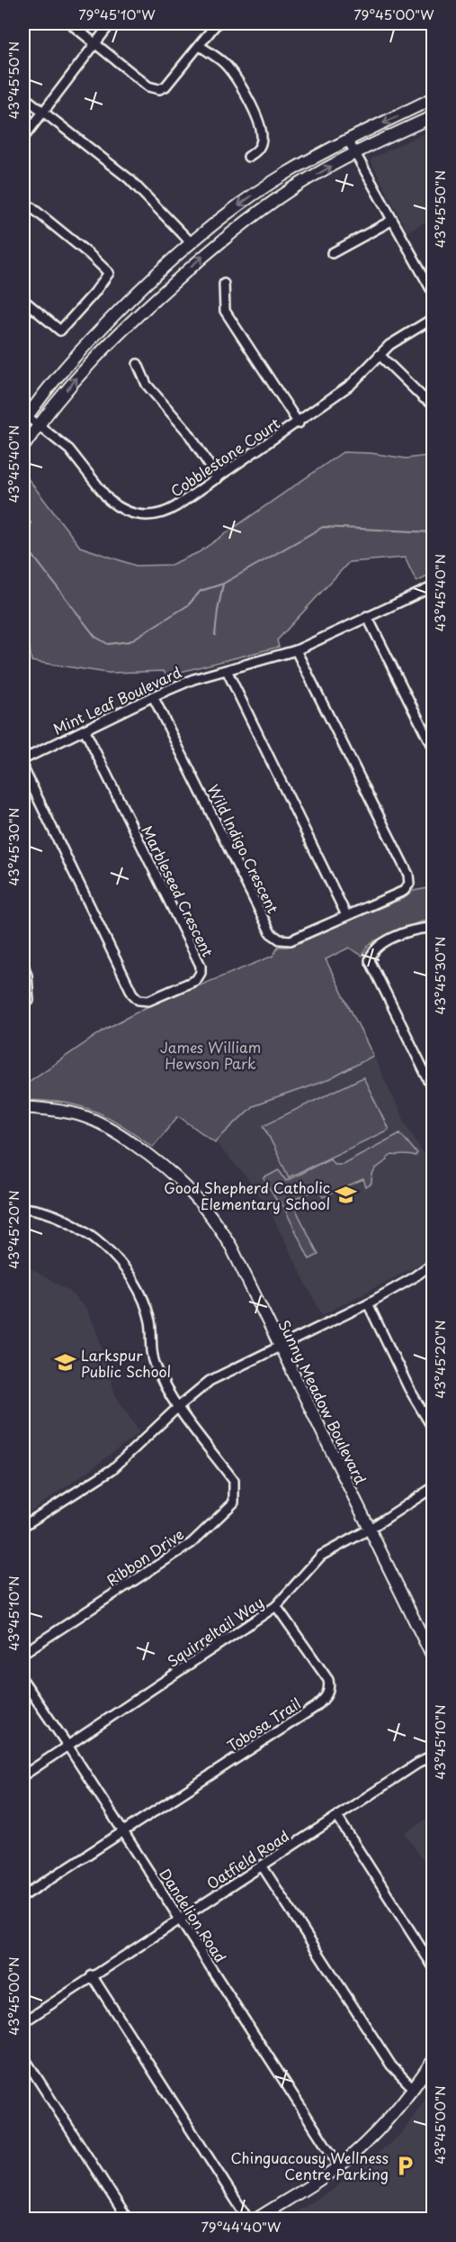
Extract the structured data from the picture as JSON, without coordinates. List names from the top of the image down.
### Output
{
  "streets": {
    "main road": ["Sunny Meadow Boulevard"],
    "street": [
      "Cobblestone Court",
      "Mint Leaf Boulevard",
      "Wild Indigo Crescent",
      "Marbleseed Crescent",
      "Ribbon Drive",
      "Squirreltail Way",
      "Tobosa Trail",
      "Oatfield Road",
      "Dandelion Road"
    ]
  },
  "crossings": [
    ["Mint Leaf Boulevard", "Wild Indigo Crescent"],
    ["Mint Leaf Boulevard", "Marbleseed Crescent"],
    ["Sunny Meadow Boulevard", "Squirreltail Way"],
    ["Squirreltail Way", "Tobosa Trail"],
    ["Squirreltail Way", "Dandelion Road"],
    ["Tobosa Trail", "Dandelion Road"],
    ["Oatfield Road", "Dandelion Road"]
  ],
  "parks": ["James William Hewson Park"],
  "places": {
    "school or university": ["Good Shepherd Catholic Elementary School", "Larkspur Public School"],
    "parking": ["Chinguacousy Wellness Centre Parking"]
  },
  "coordinates": [
    "79°45'10\"W",
    "79°45'00\"W",
    "43°45'50\"N",
    "43°45'40\"N",
    "43°45'30\"N",
    "43°45'20\"N",
    "43°45'10\"N",
    "43°45'00\"N",
    "79°44'40\"W"
  ]
}
